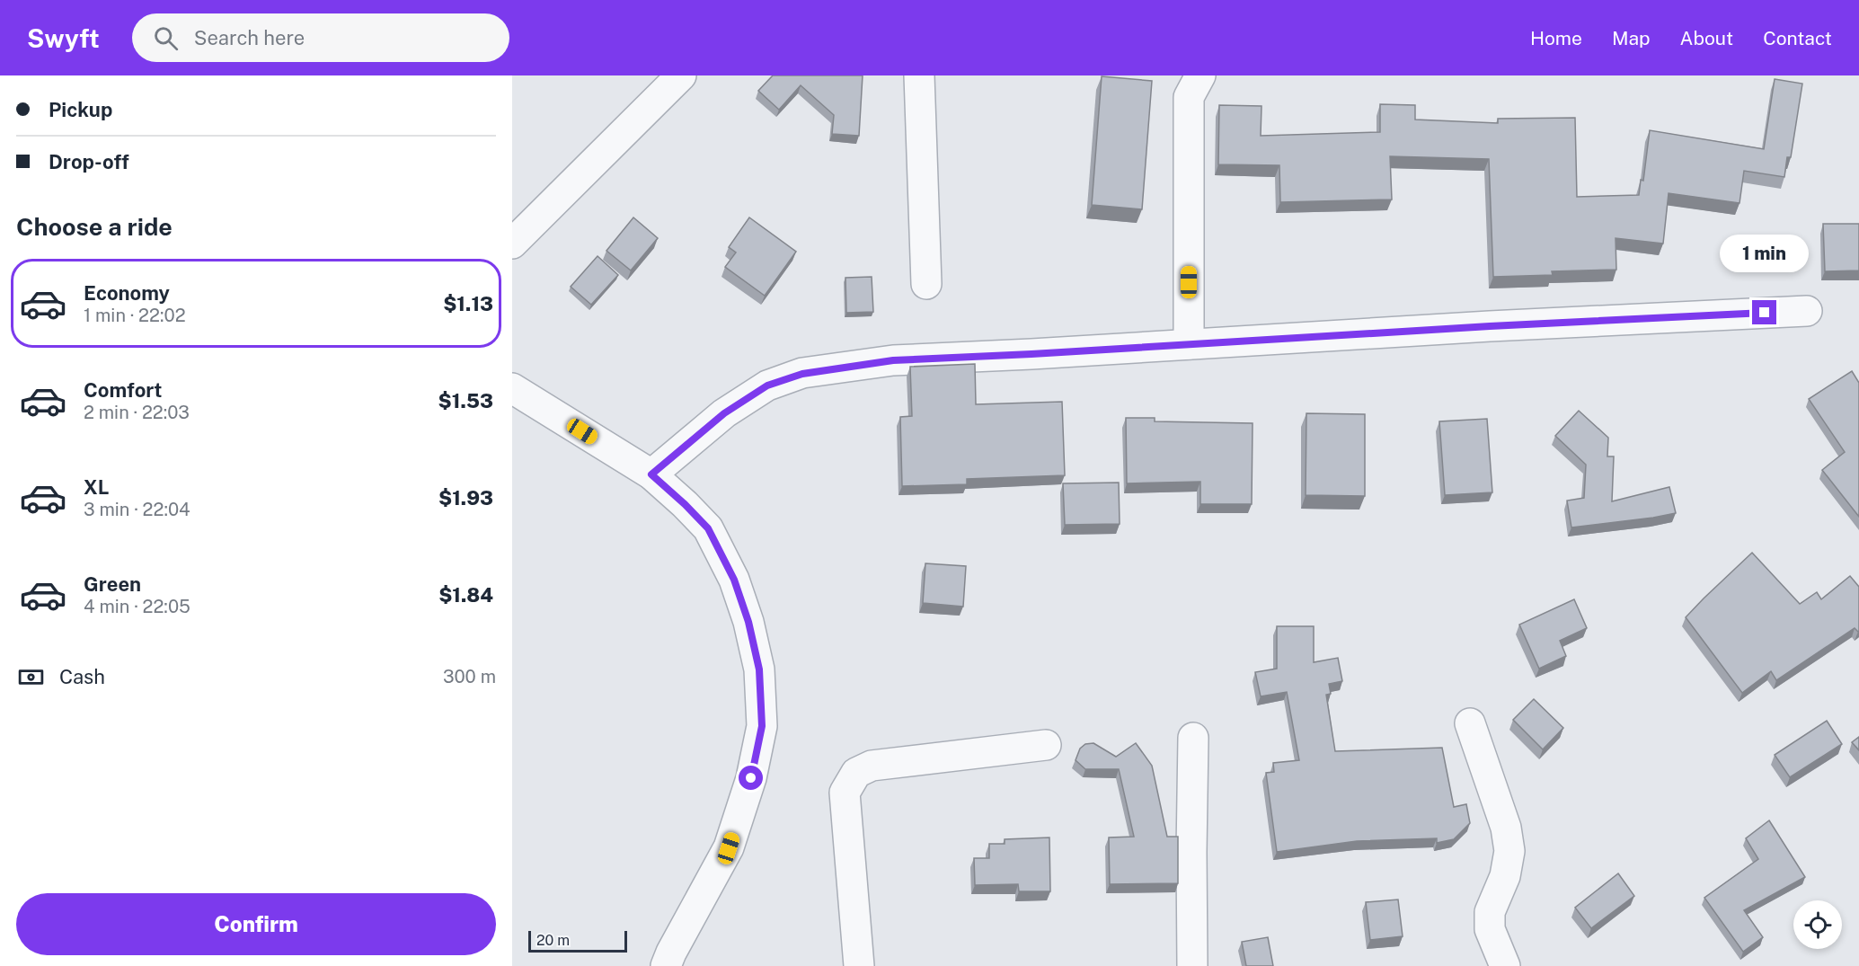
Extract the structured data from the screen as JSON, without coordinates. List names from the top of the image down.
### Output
{
  "scale_bar": "20 m",
  "page": {
    "header": "Swyft",
    "search": "Search here",
    "nav": [
      "Home",
      "Map",
      "About",
      "Contact"
    ],
    "banner": ["Pickup", "Drop-off"],
    "heading": "Choose a ride",
    "bubble": "1 min",
    "list": [
      {
        "name": "Economy",
        "note": "1 min · 22:02",
        "value": "$1.13"
      },
      {
        "name": "Comfort",
        "note": "2 min · 22:03",
        "value": "$1.53"
      },
      {
        "name": "XL",
        "note": "3 min · 22:04",
        "value": "$1.93"
      },
      {
        "name": "Green",
        "note": "4 min · 22:05",
        "value": "$1.84"
      }
    ],
    "pay": ["Cash", "300 m"],
    "buttons": "Confirm",
    "scale": "20 m"
  }
}
